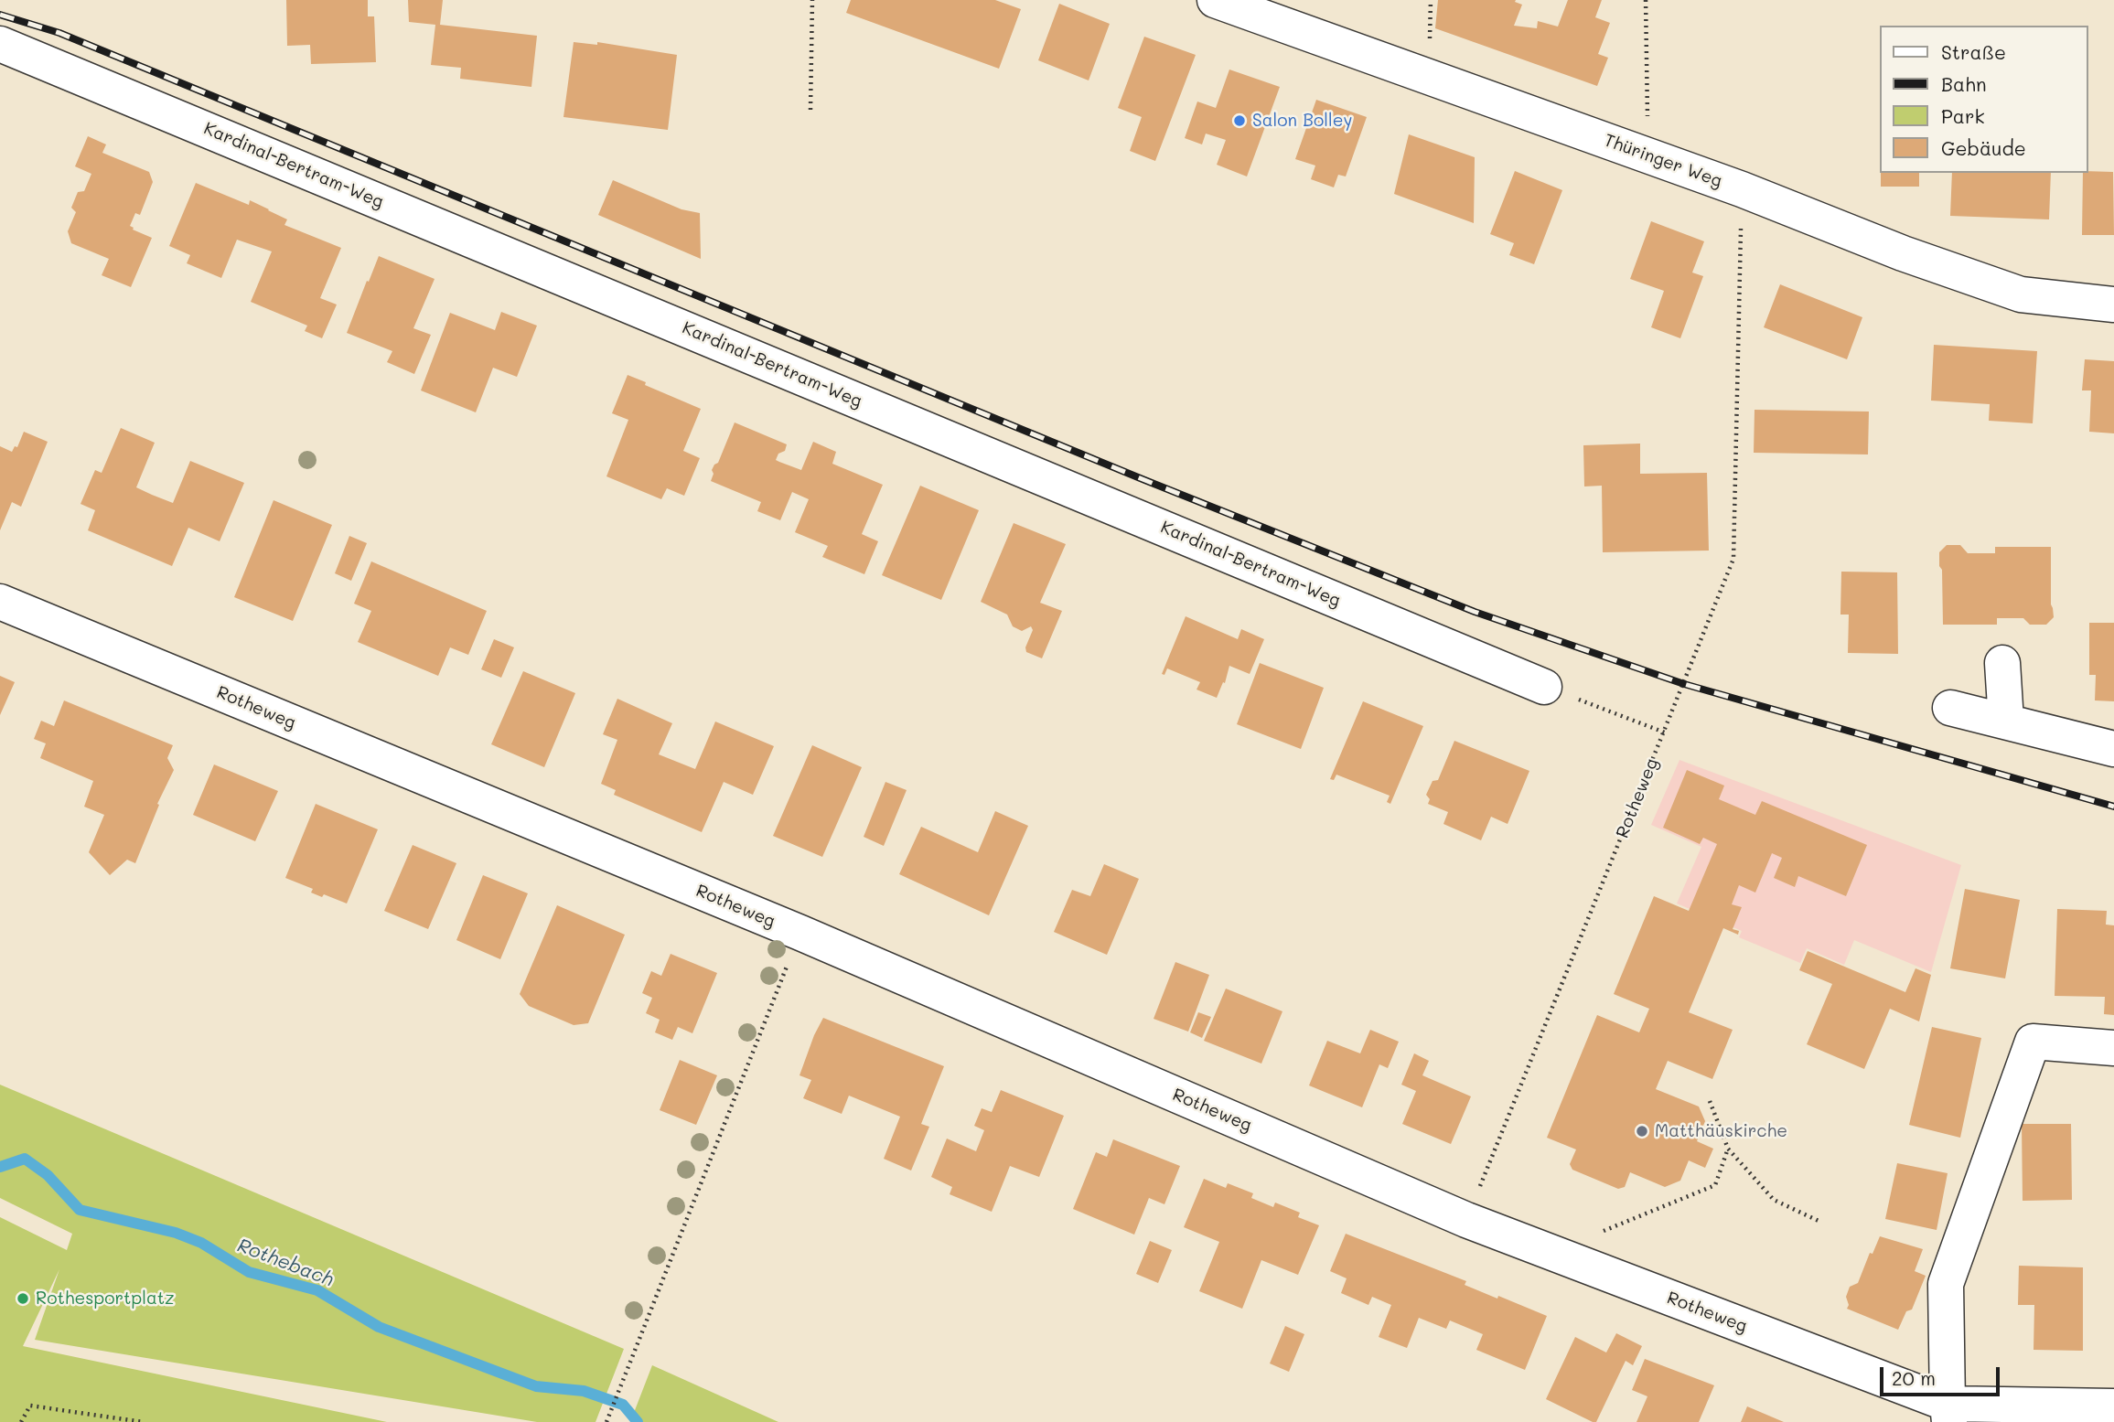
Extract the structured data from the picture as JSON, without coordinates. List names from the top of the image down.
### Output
{
  "streets": {
    "street": ["Thüringer Weg", "Kardinal-Bertram-Weg", "Rotheweg"]
  },
  "crossings": [
    ["Thüringer Weg", "Rotheweg"]
  ],
  "water": ["Rothebach"],
  "places": ["Salon Bolley", "Matthäuskirche", "Rothesportplatz"],
  "legend": [
    "Straße",
    "Bahn",
    "Park",
    "Gebäude"
  ],
  "scale_bar": "20 m"
}
